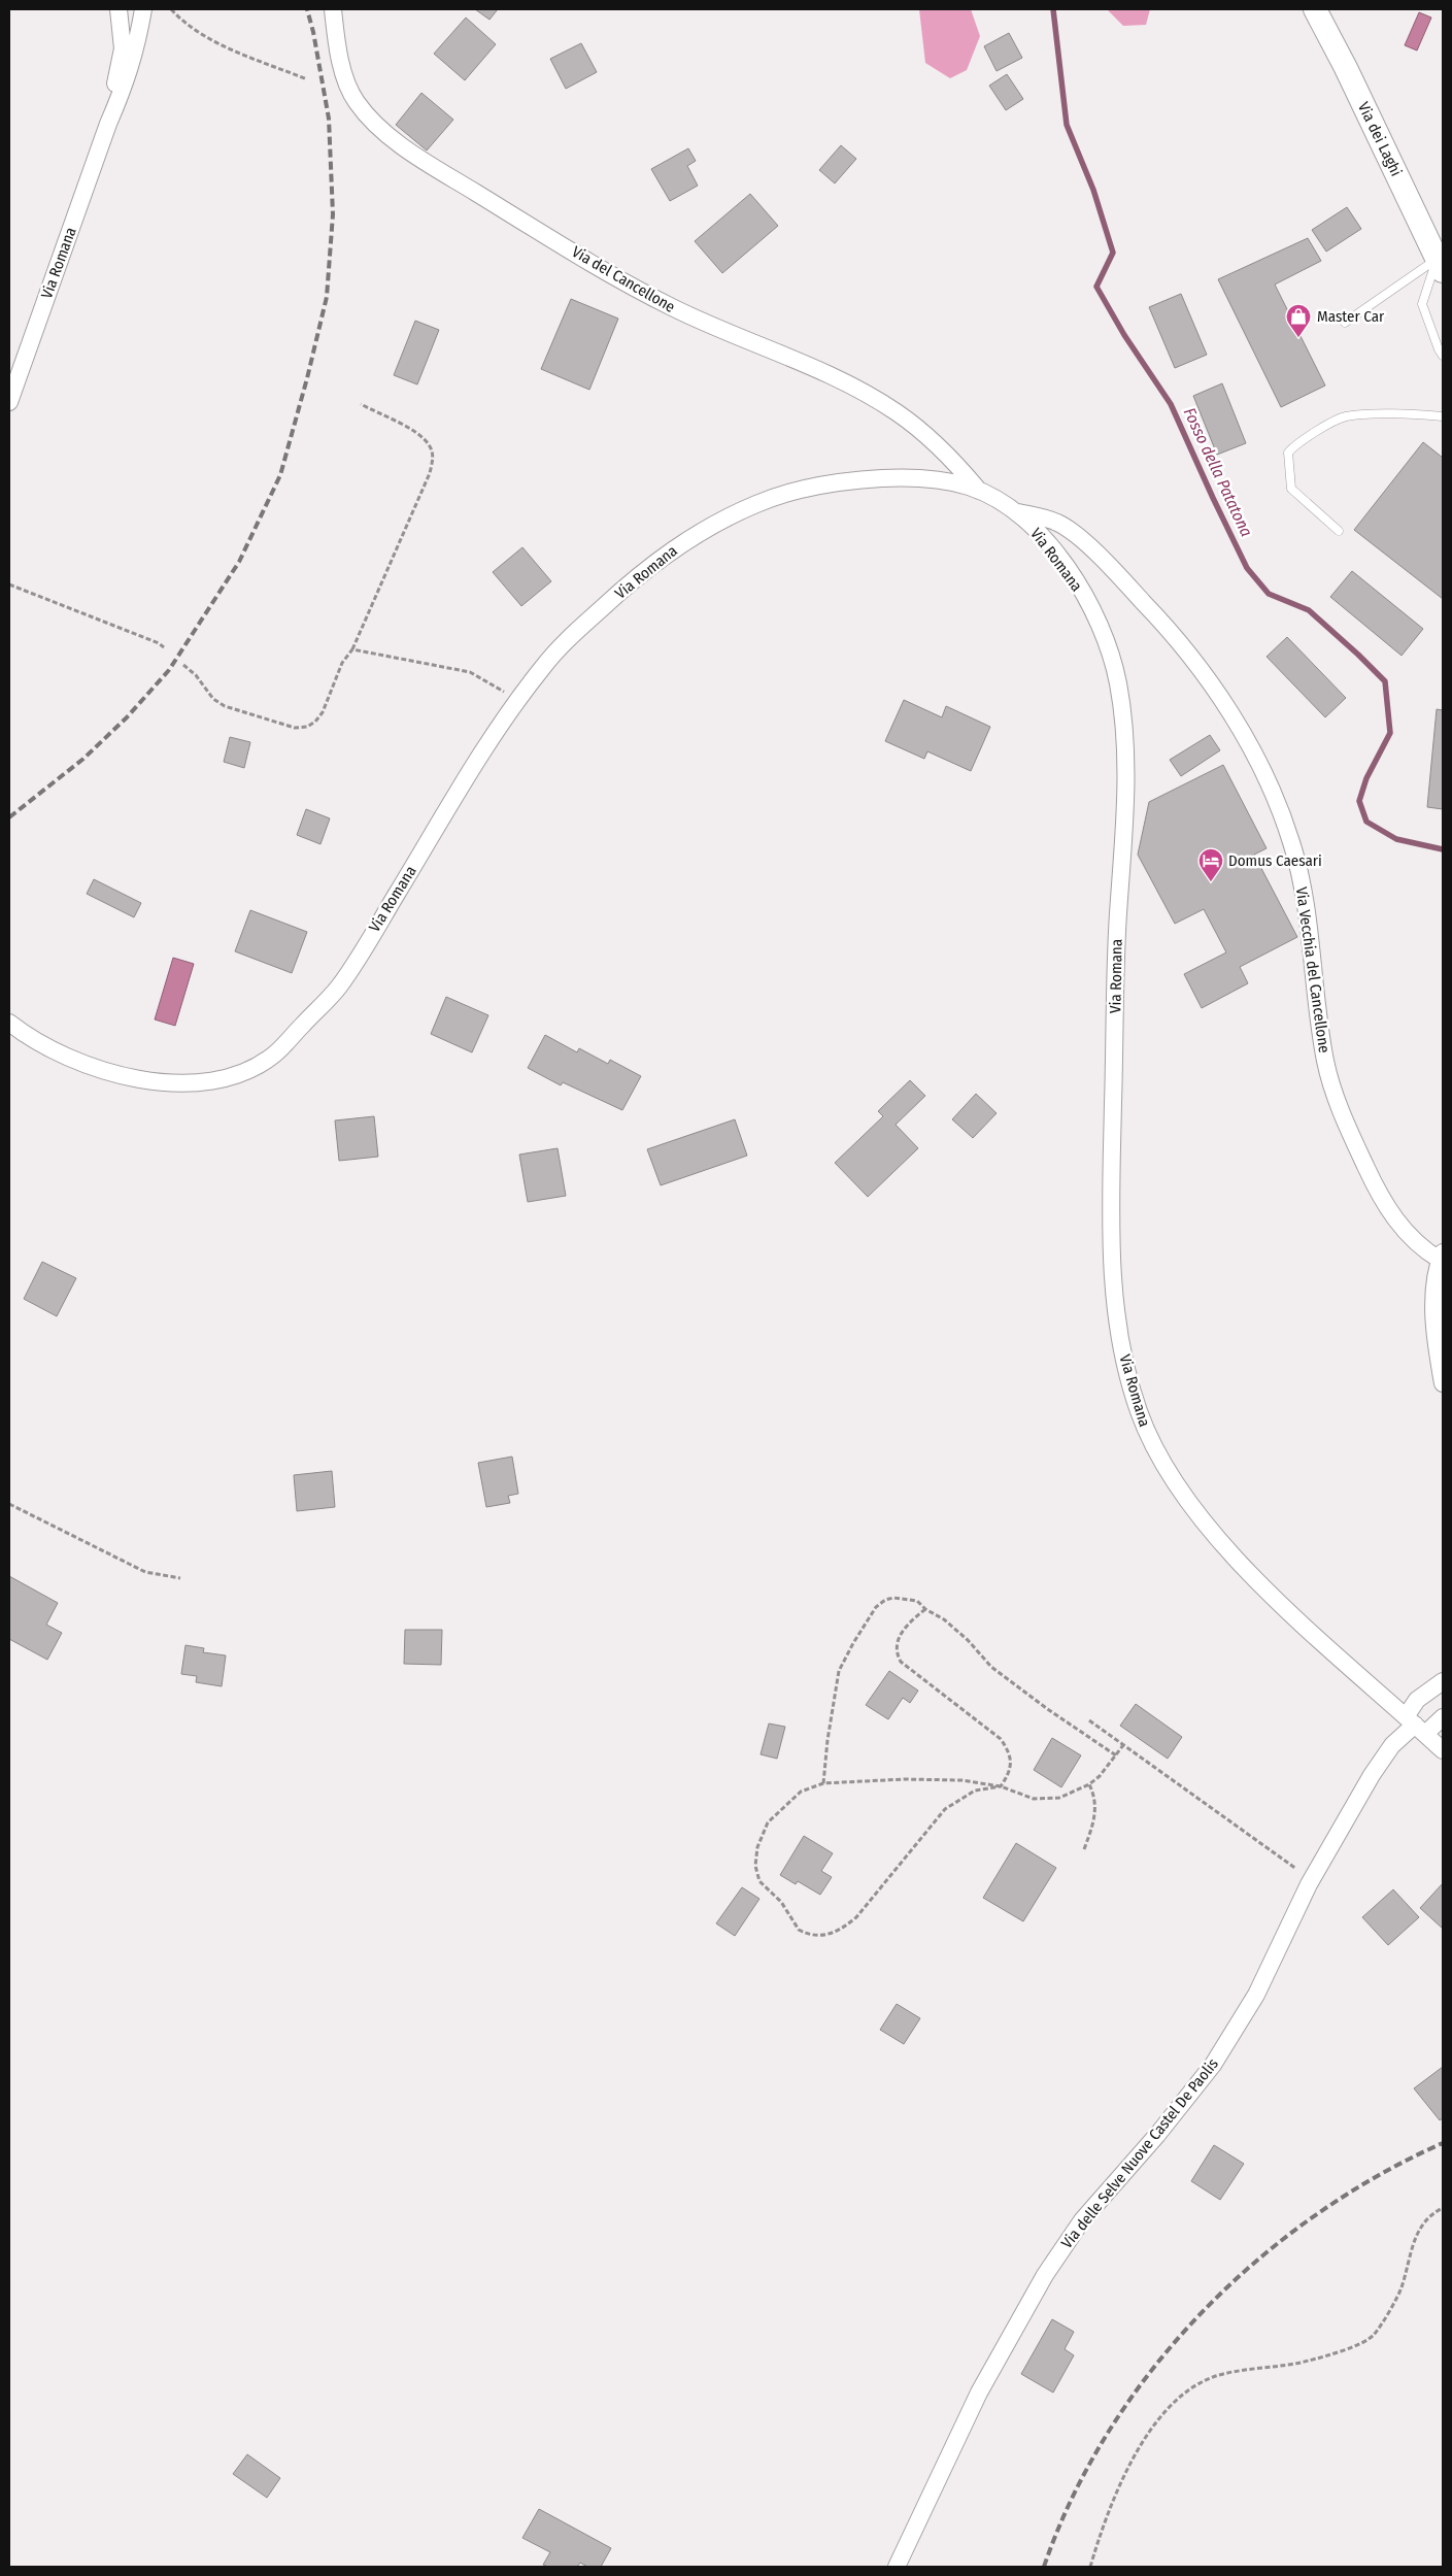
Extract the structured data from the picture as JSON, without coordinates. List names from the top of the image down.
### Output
{
  "streets": {
    "main road": ["Via dei Laghi"],
    "street": [
      "Via Romana",
      "Via del Cancellone",
      "Via Vecchia del Cancellone",
      "Via delle Selve Nuove Castel De Paolis"
    ]
  },
  "crossings": [
    ["Via Romana", "Via del Cancellone"],
    ["Via Romana", "Via Vecchia del Cancellone"],
    ["Via Romana", "Via delle Selve Nuove Castel De Paolis"]
  ],
  "water": ["Fosso della Patatona"],
  "places": {
    "shop": ["Master Car"],
    "hotel": ["Domus Caesari"]
  }
}
